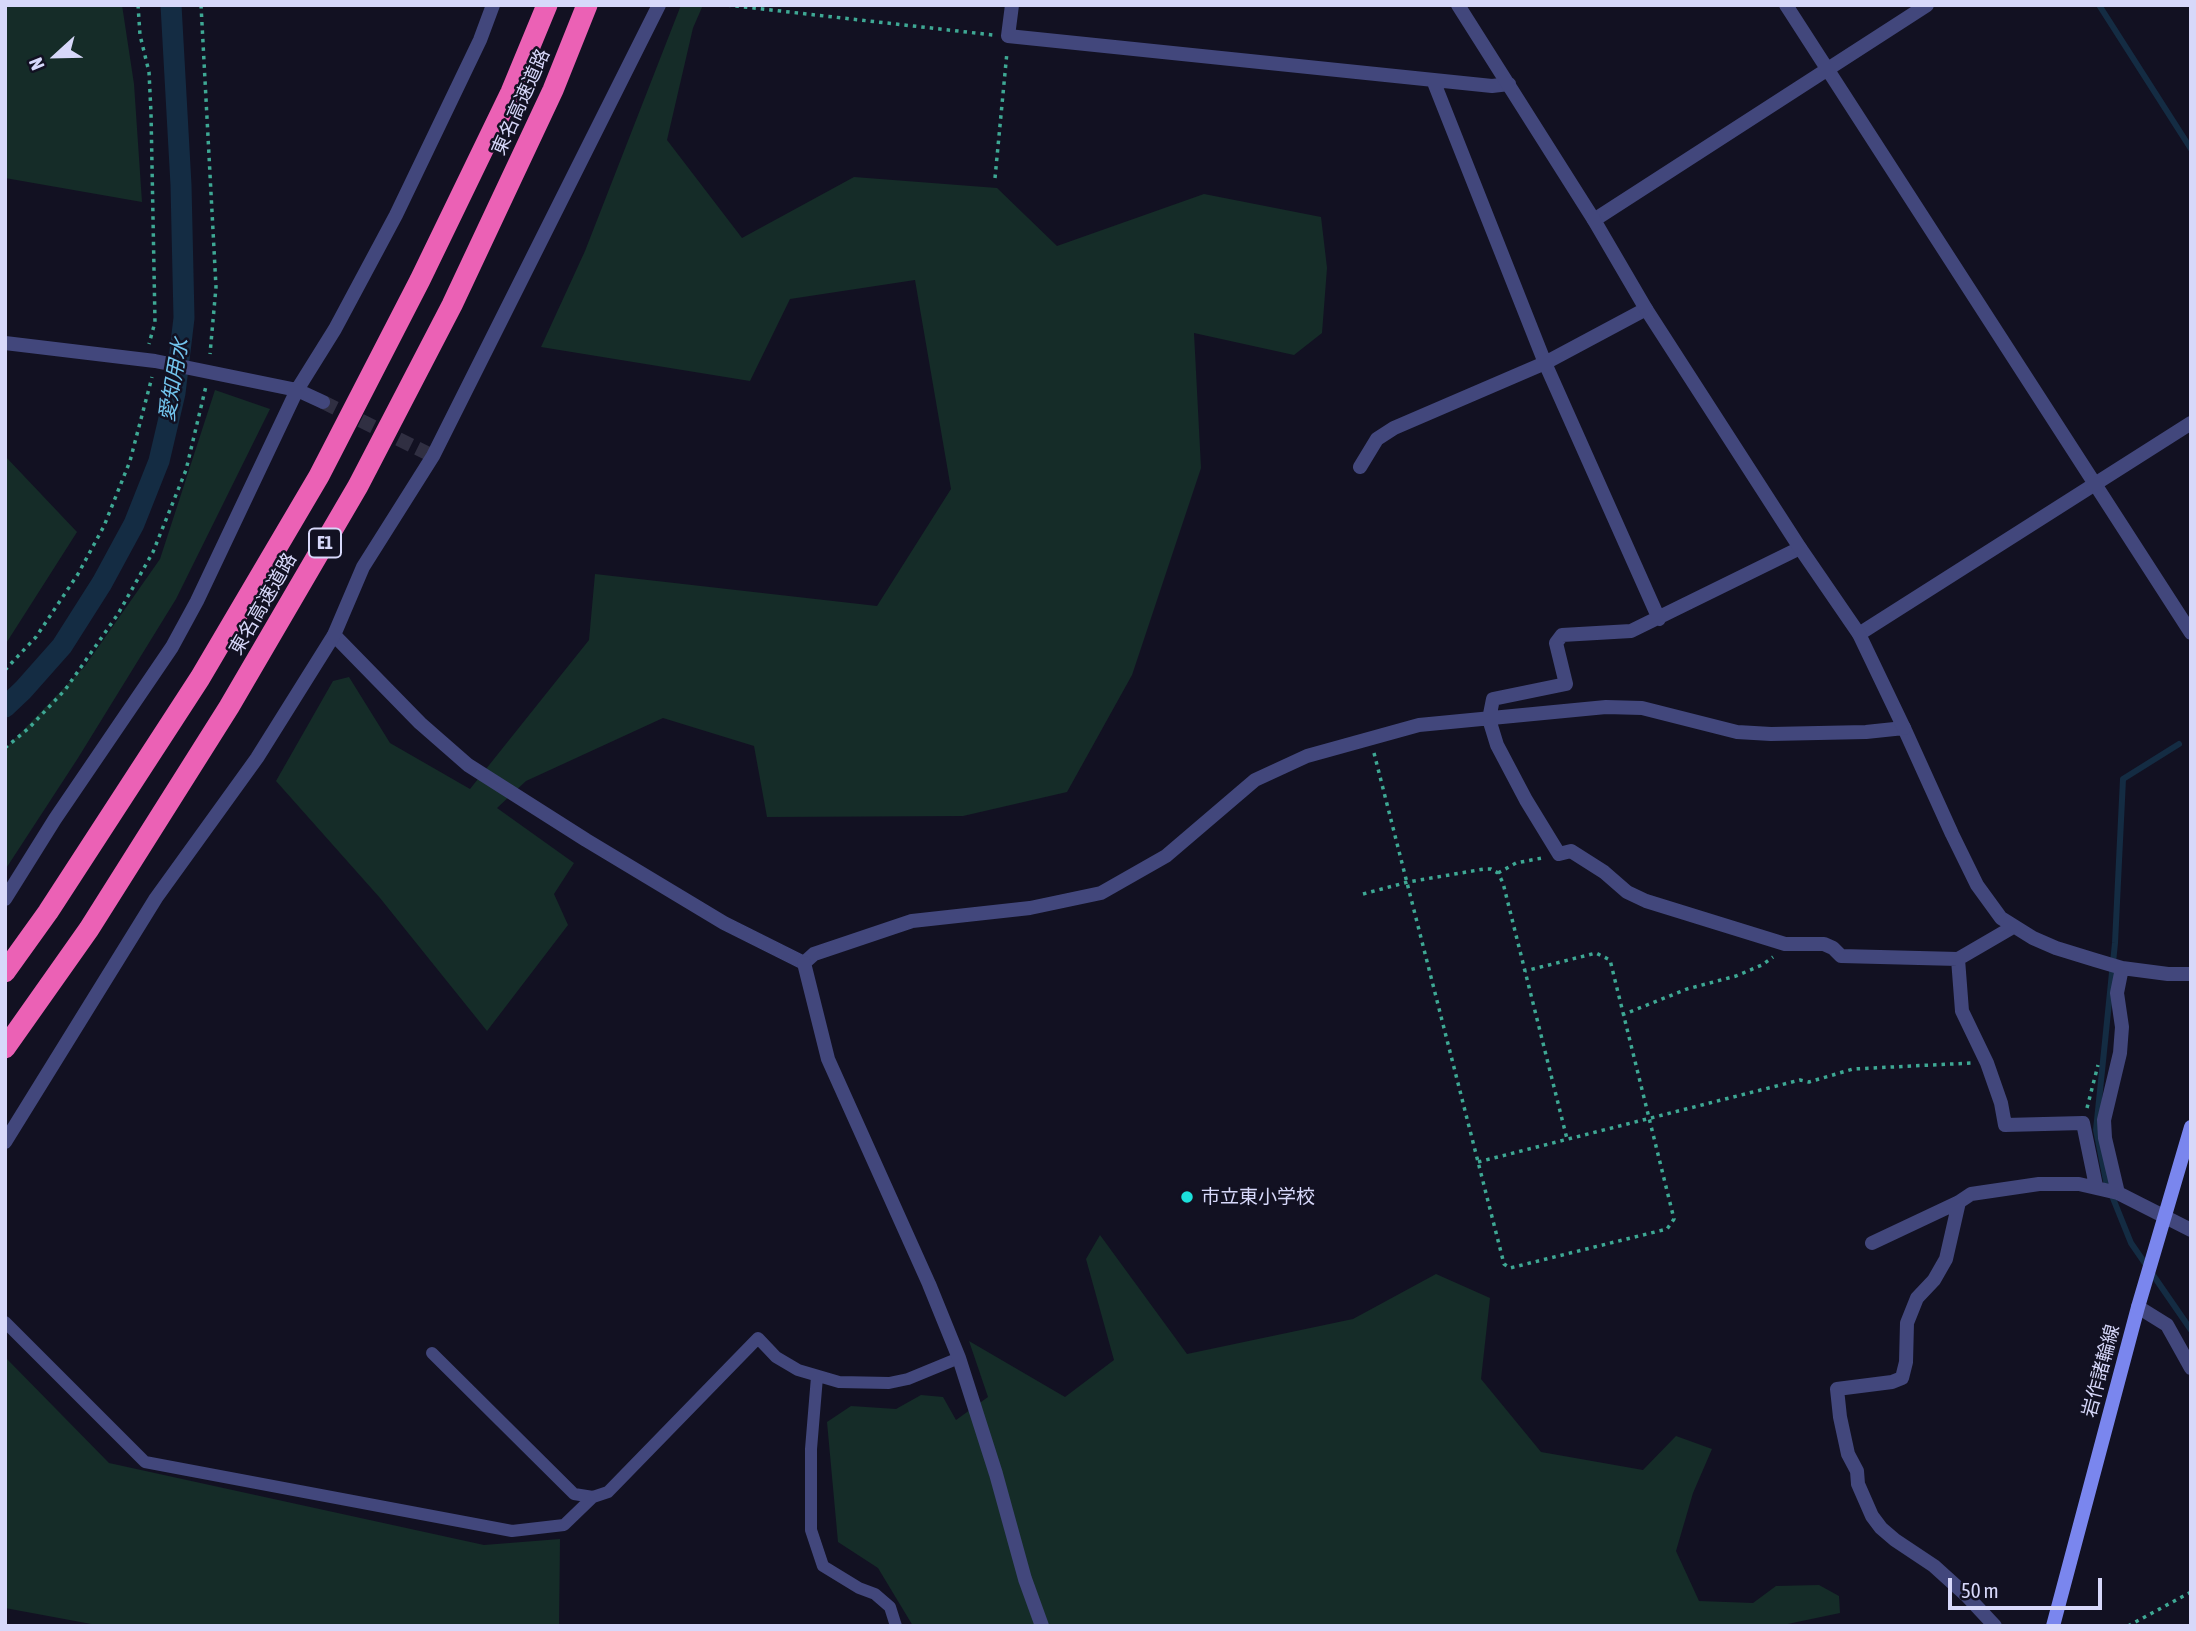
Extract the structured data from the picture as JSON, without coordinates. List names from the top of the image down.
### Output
{
  "streets": {
    "highway": ["東名高速道路", "E1"],
    "main road": ["岩作諸輪線"]
  },
  "water": ["愛知用水"],
  "places": ["市立東小学校"],
  "scale_bar": "50 m",
  "north": "left"
}
